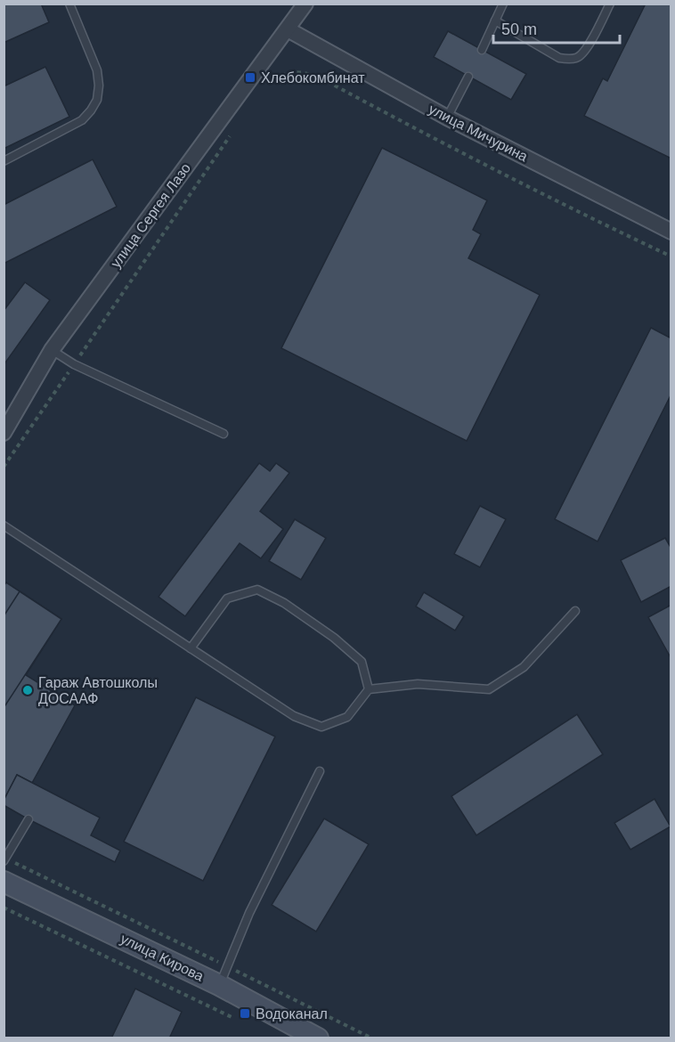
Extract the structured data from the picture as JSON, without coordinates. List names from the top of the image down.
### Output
{
  "streets": {
    "main road": ["улица Кирова"],
    "street": ["улица Мичурина", "улица Сергея Лазо"]
  },
  "crossings": [
    ["улица Мичурина", "улица Сергея Лазо"]
  ],
  "places": {
    "transit": ["Хлебокомбинат", "Водоканал"],
    "other": ["Гараж Автошколы ДОСААФ"]
  },
  "scale_bar": "50 m"
}
